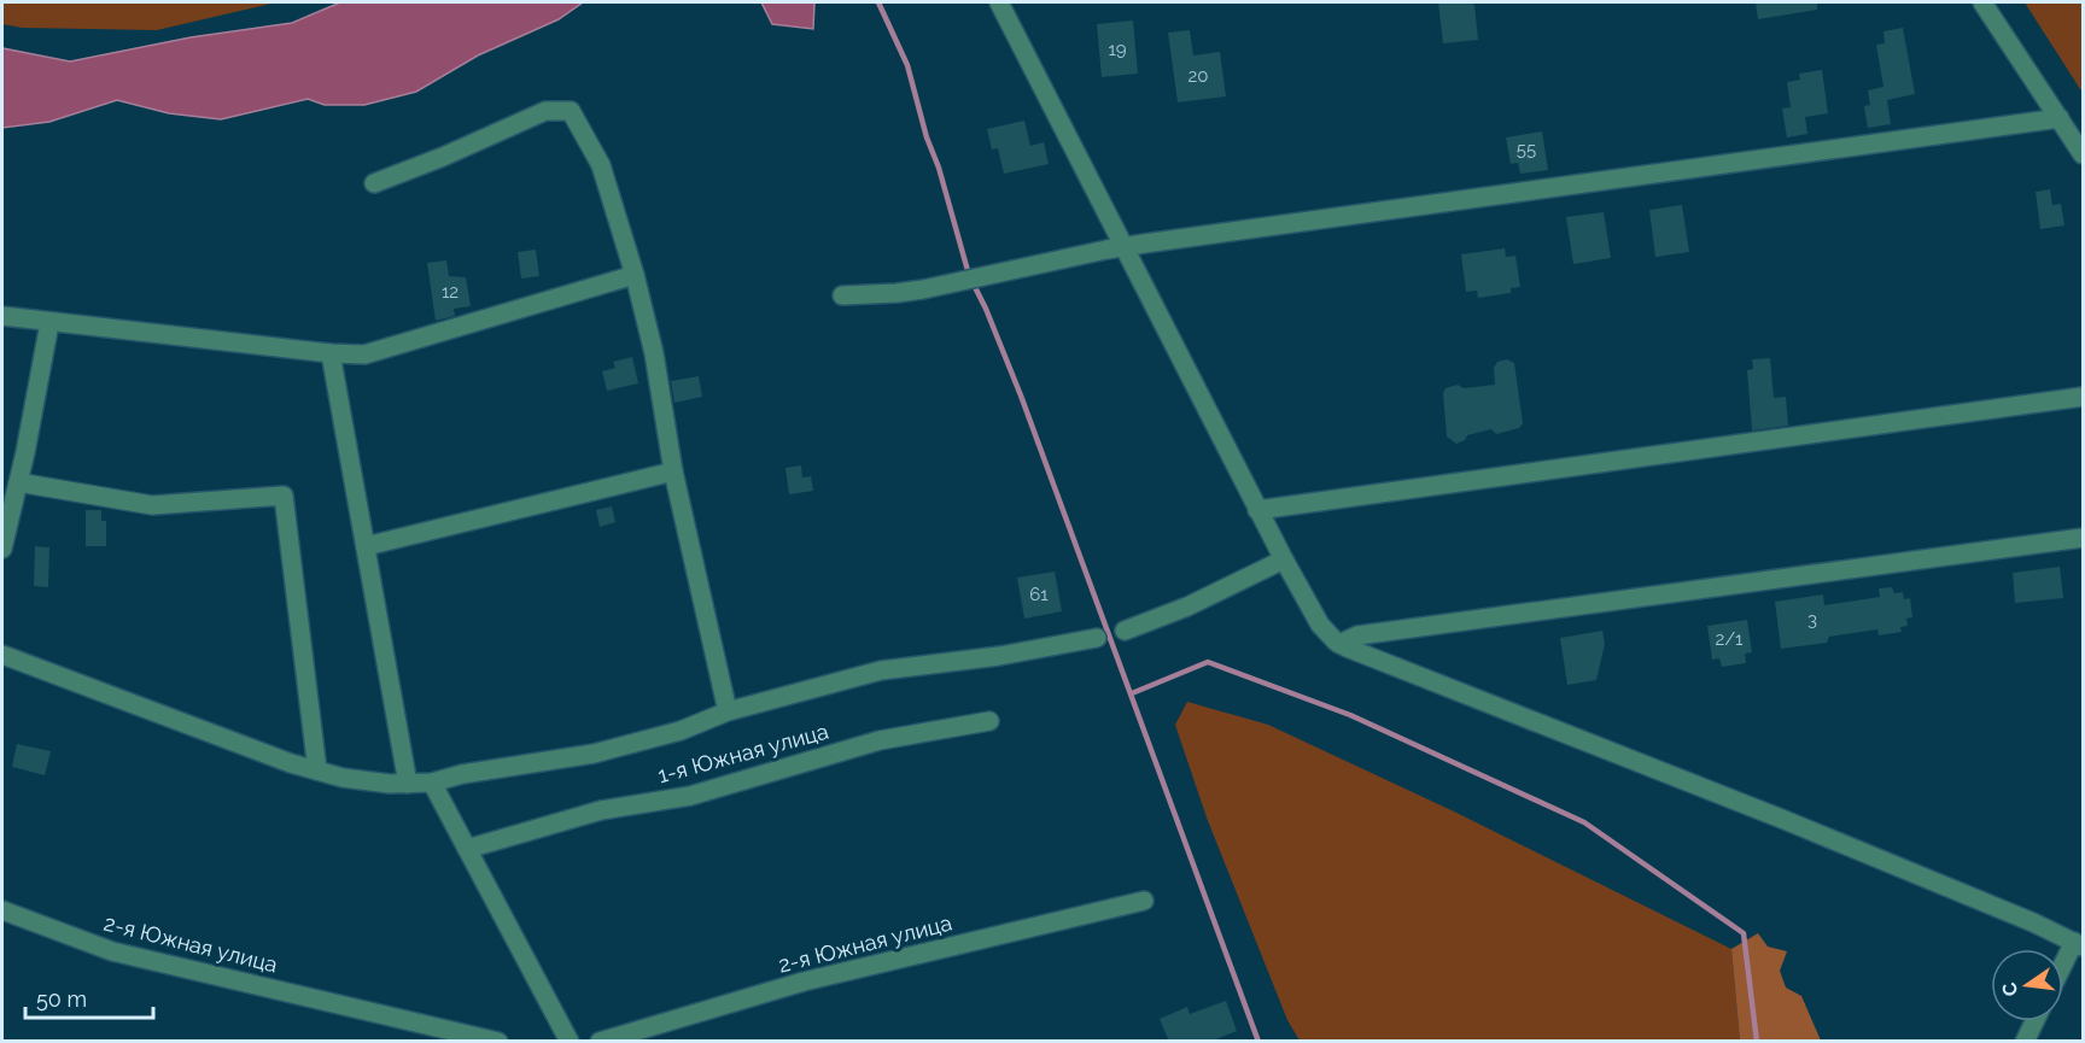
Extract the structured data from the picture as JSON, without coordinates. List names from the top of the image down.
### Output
{
  "streets": {
    "street": ["1-я Южная улица", "2-я Южная улица"]
  },
  "house_numbers": [
    "19",
    "20",
    "55",
    "12",
    "61",
    "3",
    "2/1"
  ],
  "scale_bar": "50 m",
  "north": "left"
}
